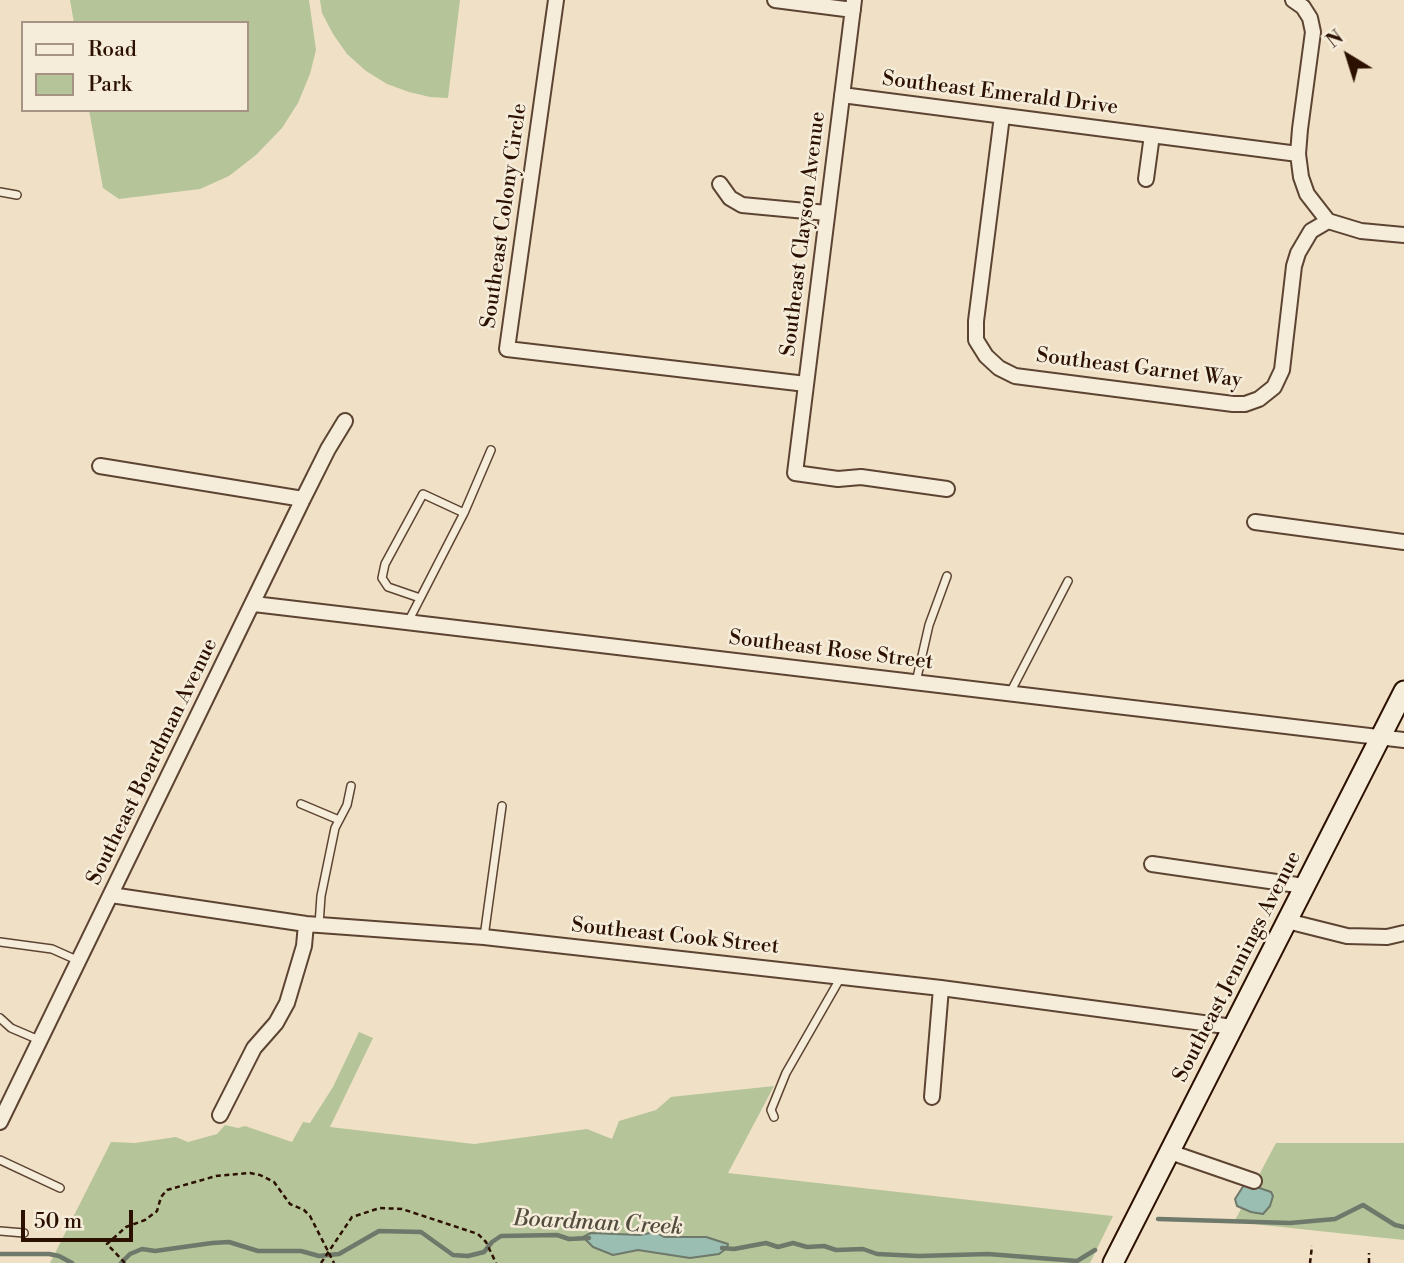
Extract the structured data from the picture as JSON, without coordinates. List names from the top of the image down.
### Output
{
  "streets": {
    "main road": ["Southeast Jennings Avenue"],
    "street": [
      "Southeast Emerald Drive",
      "Southeast Colony Circle",
      "Southeast Clayson Avenue",
      "Southeast Garnet Way",
      "Southeast Rose Street",
      "Southeast Boardman Avenue",
      "Southeast Cook Street"
    ]
  },
  "crossings": [
    ["Southeast Emerald Drive", "Southeast Clayson Avenue"],
    ["Southeast Emerald Drive", "Southeast Garnet Way"],
    ["Southeast Colony Circle", "Southeast Clayson Avenue"],
    ["Southeast Rose Street", "Southeast Boardman Avenue"],
    ["Southeast Rose Street", "Southeast Jennings Avenue"],
    ["Southeast Boardman Avenue", "Southeast Cook Street"],
    ["Southeast Cook Street", "Southeast Jennings Avenue"]
  ],
  "water": ["Boardman Creek"],
  "legend": ["Road", "Park"],
  "scale_bar": "50 m",
  "north": "top left"
}
